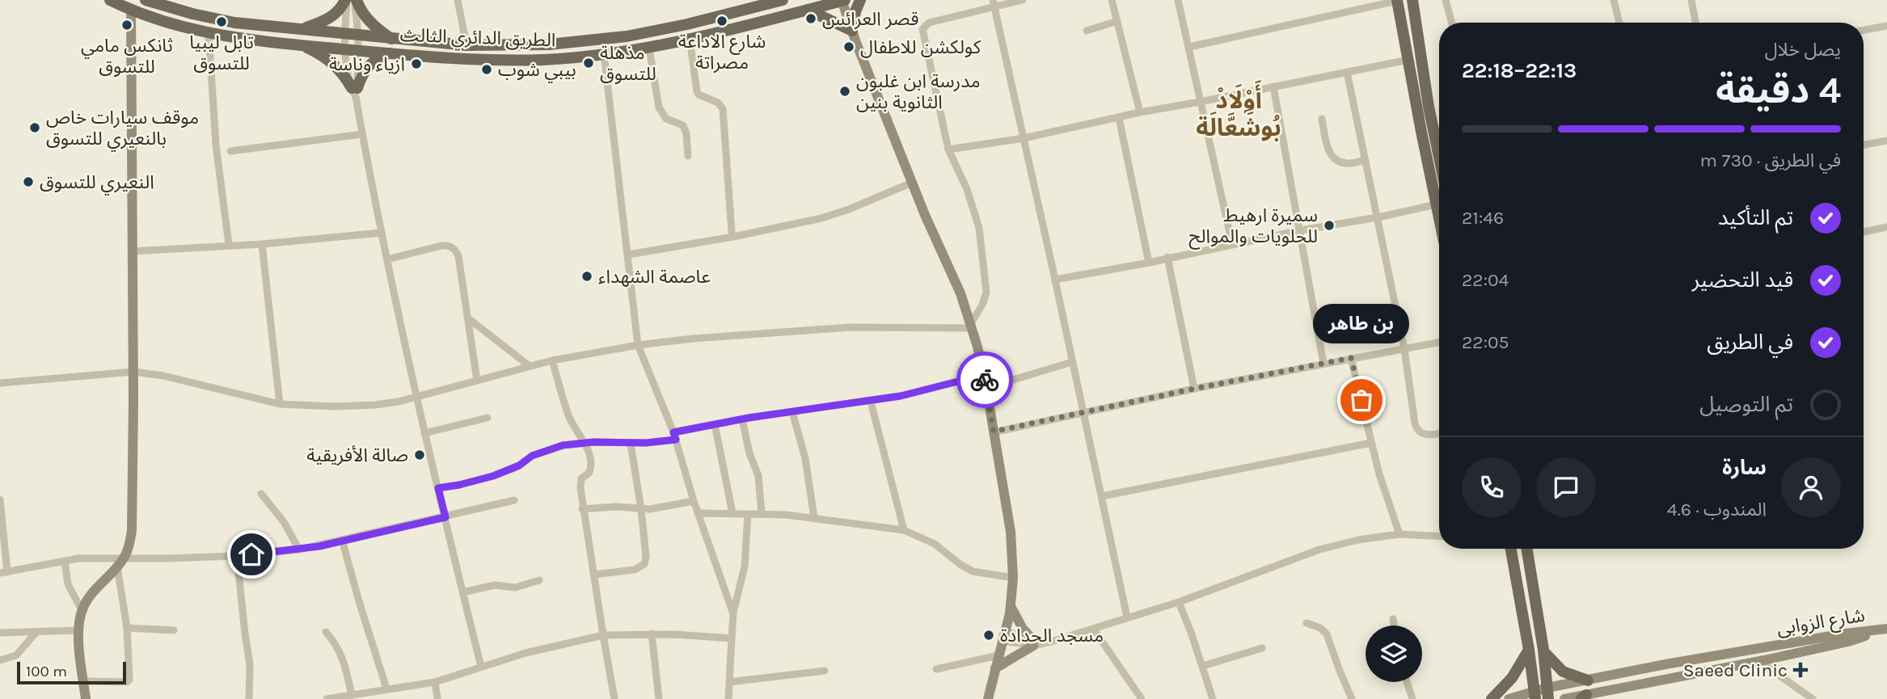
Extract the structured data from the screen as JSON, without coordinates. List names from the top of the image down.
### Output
{
  "streets": {
    "main road": ["الطريق الدائري الثالث"],
    "street": ["شارع الزوابى"]
  },
  "districts": ["أَوْلَادْ بُوشَعَّالَة"],
  "places": {
    "other": [
      "قصر العرائس",
      "شارع الاداعة مصراتة",
      "تابل ليبيا للتسوق",
      "ثانكس مامي للتسوق",
      "كولكشن للاطفال",
      "مذهلة للتسوق",
      "ازياء وناسة",
      "بيبي شوب",
      "مدرسة ابن غلبون الثانوية بنين",
      "موقف سيارات خاص بالنعيري للتسوق",
      "النعيري للتسوق",
      "سميرة ارهيط للحلويات والموالح",
      "عاصمة الشهداء",
      "بن طاهر",
      "صالة الأفريقية",
      "مسجد الحدادة"
    ],
    "health": ["Saeed Clinic"]
  },
  "scale_bar": "100 m",
  "page": {
    "heading": ["4 دقيقة", "يصل خلال", "22:13–22:18"],
    "panel": ["سارة", "المندوب · 4.6"],
    "bar": "في الطريق · 730 m",
    "list": [
      ["تم التأكيد", "21:46"],
      ["قيد التحضير", "22:04"],
      ["في الطريق", "22:05"],
      "تم التوصيل"
    ],
    "bubble": "بن طاهر",
    "scale": "100 m"
  }
}
